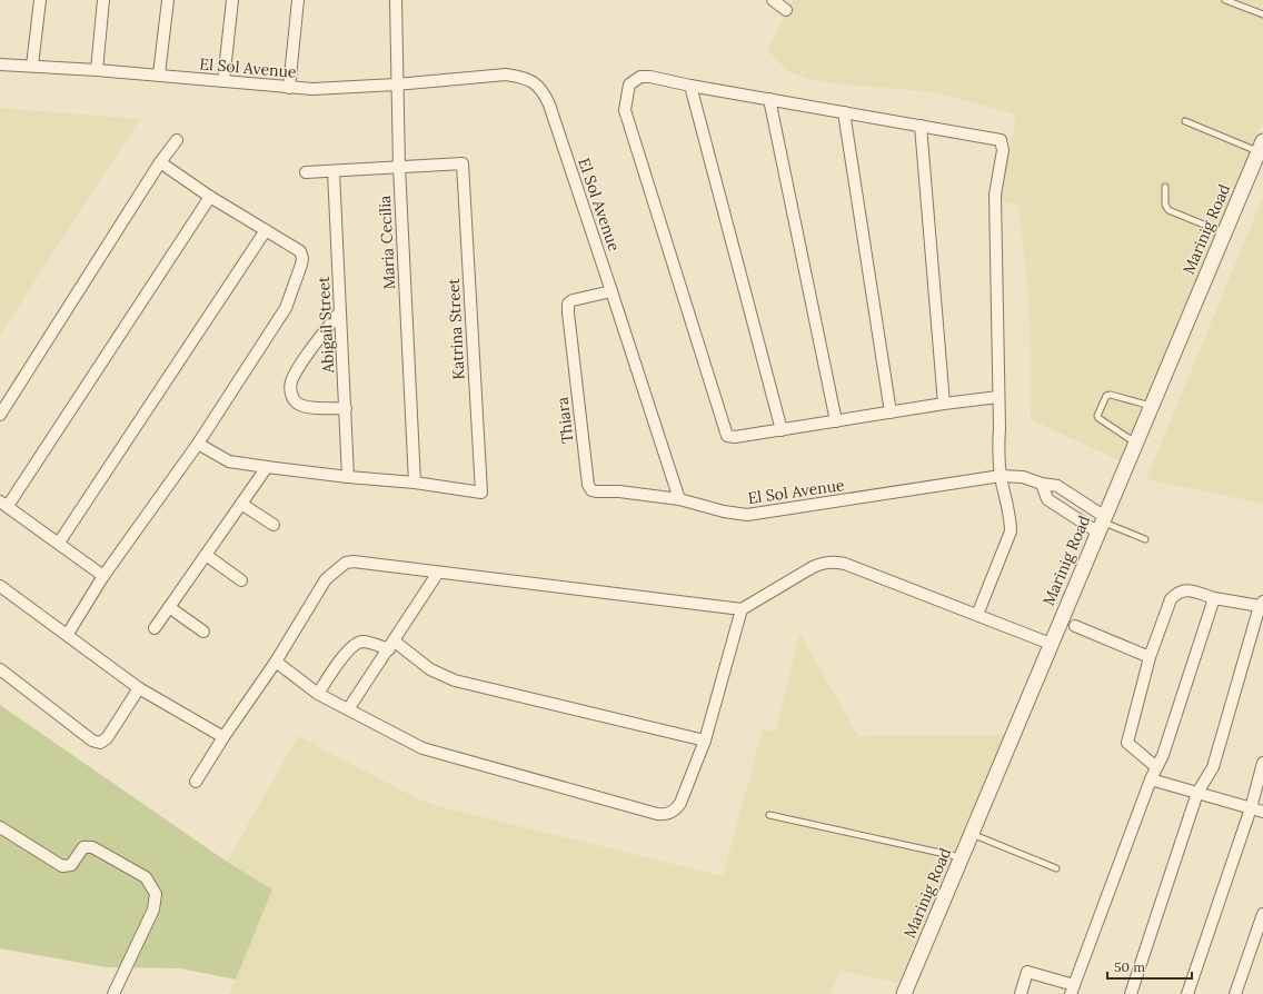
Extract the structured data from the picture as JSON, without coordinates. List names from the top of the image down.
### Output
{
  "streets": {
    "street": [
      "El Sol Avenue",
      "Marinig Road",
      "Maria Cecilia",
      "Abigail Street",
      "Thiara"
    ]
  },
  "crossings": [
    ["El Sol Avenue", "Marinig Road"],
    ["El Sol Avenue", "Maria Cecilia"],
    ["El Sol Avenue", "Thiara"]
  ],
  "scale_bar": "50 m"
}
